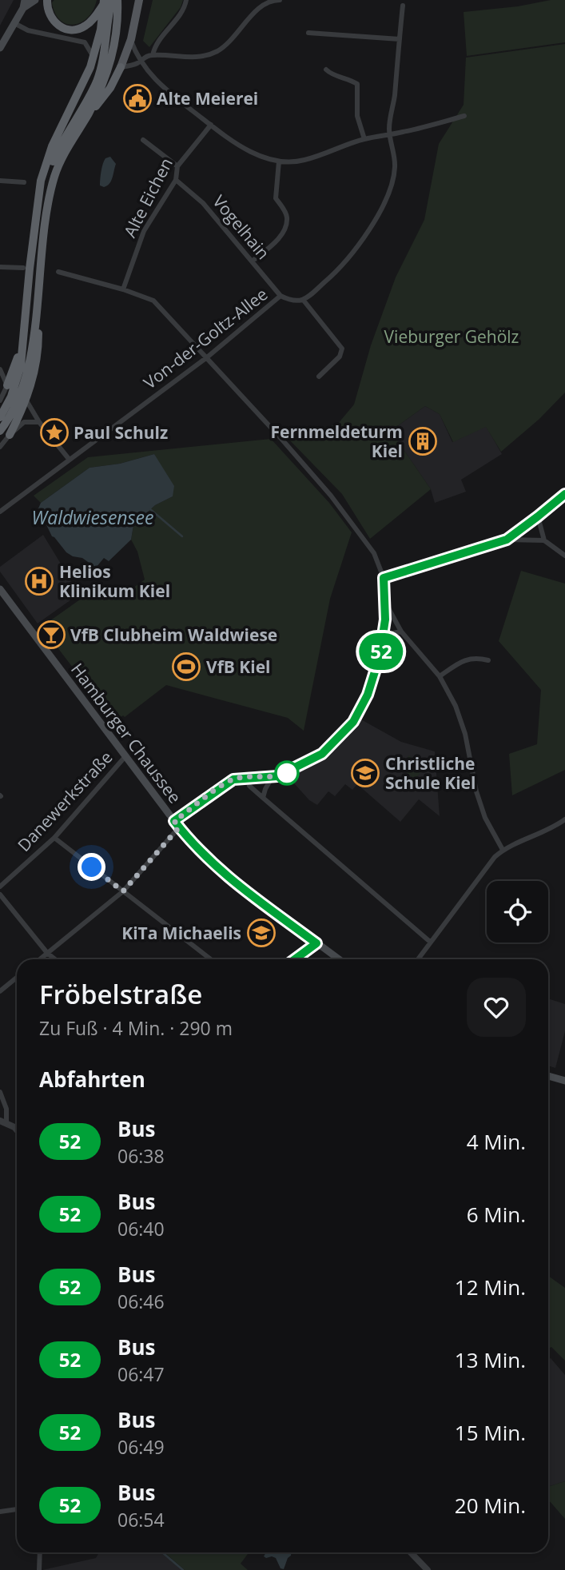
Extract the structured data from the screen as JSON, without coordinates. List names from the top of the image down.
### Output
{
  "streets": {
    "main road": ["Hamburger Chaussee"],
    "street": [
      "Alte Eichen",
      "Vogelhain",
      "Von-der-Goltz-Allee",
      "Danewerkstraße"
    ]
  },
  "crossings": [
    ["Alte Eichen", "Vogelhain"],
    ["Vogelhain", "Von-der-Goltz-Allee"],
    ["Hamburger Chaussee", "Danewerkstraße"]
  ],
  "water": ["Waldwiesensee"],
  "parks": ["Vieburger Gehölz"],
  "places": {
    "public building": ["Alte Meierei"],
    "place": ["Paul Schulz"],
    "building": ["Fernmeldeturm Kiel"],
    "hospital": ["Helios Klinikum Kiel"],
    "bar": ["VfB Clubheim Waldwiese"],
    "sports": ["VfB Kiel"],
    "school or university": ["Christliche Schule Kiel", "KiTa Michaelis"]
  },
  "lines": ["bus line 52"],
  "page": {
    "on_map": "52",
    "heading": [
      ["Fröbelstraße", "Zu Fuß · 4 Min. · 290 m"],
      "Abfahrten"
    ],
    "list": [
      {
        "mark": "52",
        "name": "Bus",
        "note": "06:38",
        "value": "4 Min."
      },
      {
        "mark": "52",
        "name": "Bus",
        "note": "06:40",
        "value": "6 Min."
      },
      {
        "mark": "52",
        "name": "Bus",
        "note": "06:46",
        "value": "12 Min."
      },
      {
        "mark": "52",
        "name": "Bus",
        "note": "06:47",
        "value": "13 Min."
      },
      {
        "mark": "52",
        "name": "Bus",
        "note": "06:49",
        "value": "15 Min."
      },
      {
        "mark": "52",
        "name": "Bus",
        "note": "06:54",
        "value": "20 Min."
      }
    ]
  }
}
